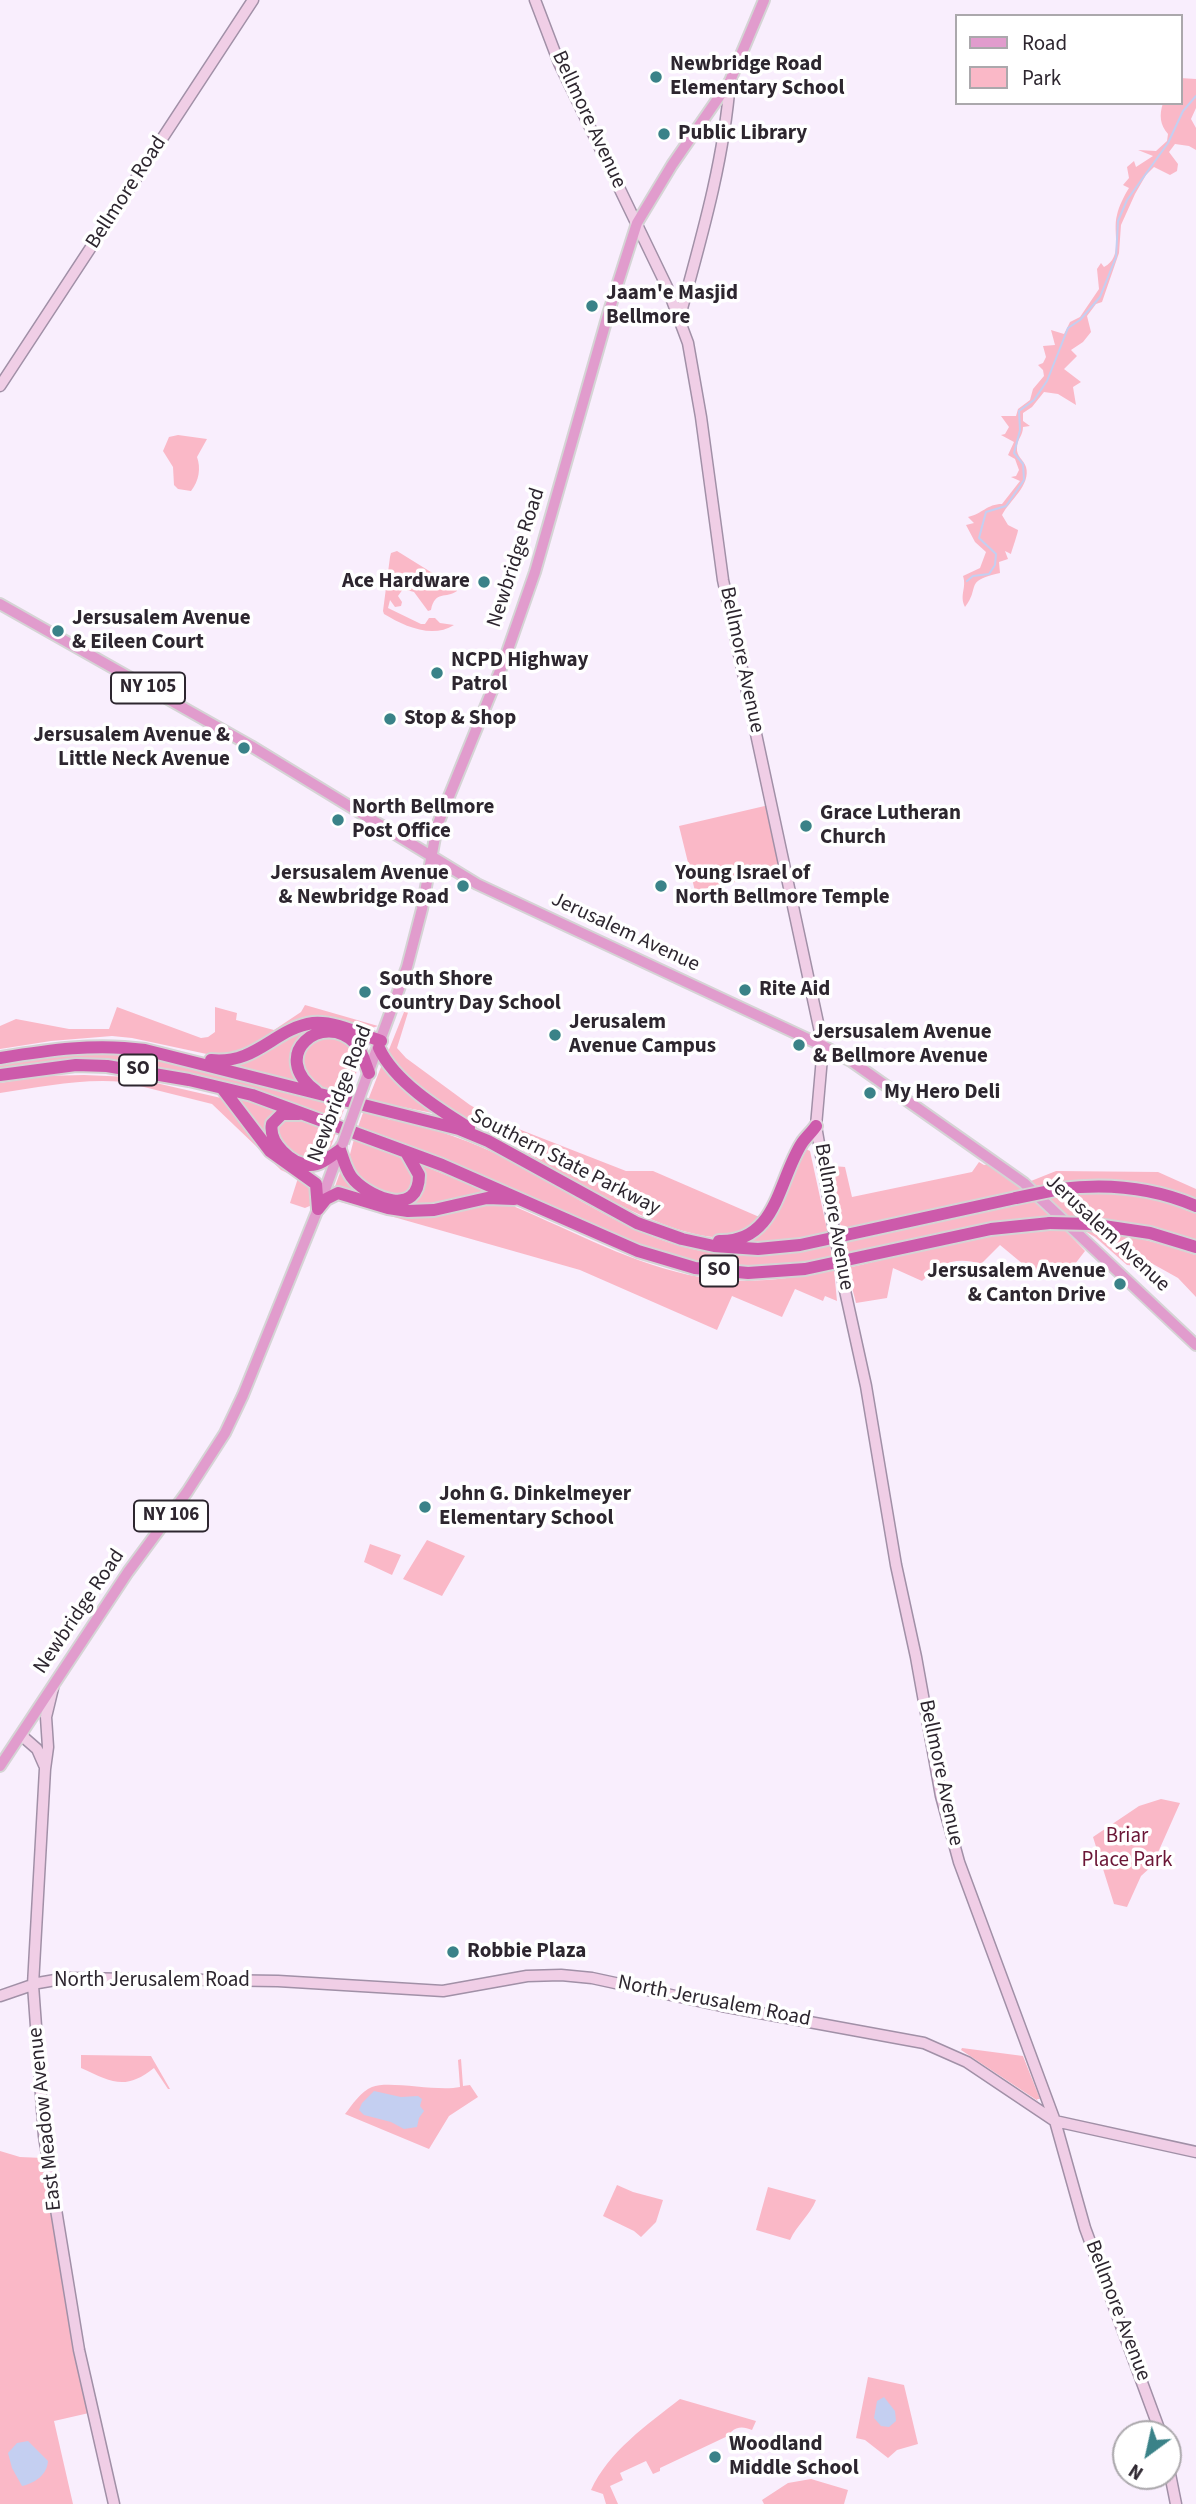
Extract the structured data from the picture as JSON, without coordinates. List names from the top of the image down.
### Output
{
  "streets": {
    "highway": ["SO", "Southern State Parkway"],
    "main road": [
      "Bellmore Avenue",
      "Bellmore Road",
      "Newbridge Road",
      "NY 105",
      "Jerusalem Avenue",
      "NY 106",
      "North Jerusalem Road",
      "East Meadow Avenue"
    ]
  },
  "crossings": [
    ["Bellmore Avenue", "Newbridge Road"],
    ["Bellmore Avenue", "Jerusalem Avenue"],
    ["Bellmore Avenue", "North Jerusalem Road"],
    ["Newbridge Road", "Jerusalem Avenue"],
    ["Newbridge Road", "East Meadow Avenue"],
    ["North Jerusalem Road", "East Meadow Avenue"]
  ],
  "parks": ["Briar Place Park"],
  "places": [
    "Newbridge Road Elementary School",
    "Public Library",
    "Jaam'e Masjid Bellmore",
    "Ace Hardware",
    "Jersusalem Avenue & Eileen Court",
    "NCPD Highway Patrol",
    "Stop & Shop",
    "Jersusalem Avenue & Little Neck Avenue",
    "North Bellmore Post Office",
    "Grace Lutheran Church",
    "Jersusalem Avenue & Newbridge Road",
    "Young Israel of North Bellmore Temple",
    "Rite Aid",
    "South Shore Country Day School",
    "Jerusalem Avenue Campus",
    "Jersusalem Avenue & Bellmore Avenue",
    "My Hero Deli",
    "Jersusalem Avenue & Canton Drive",
    "John G. Dinkelmeyer Elementary School",
    "Robbie Plaza",
    "Woodland Middle School"
  ],
  "legend": ["Road", "Park"],
  "north": "bottom left"
}
